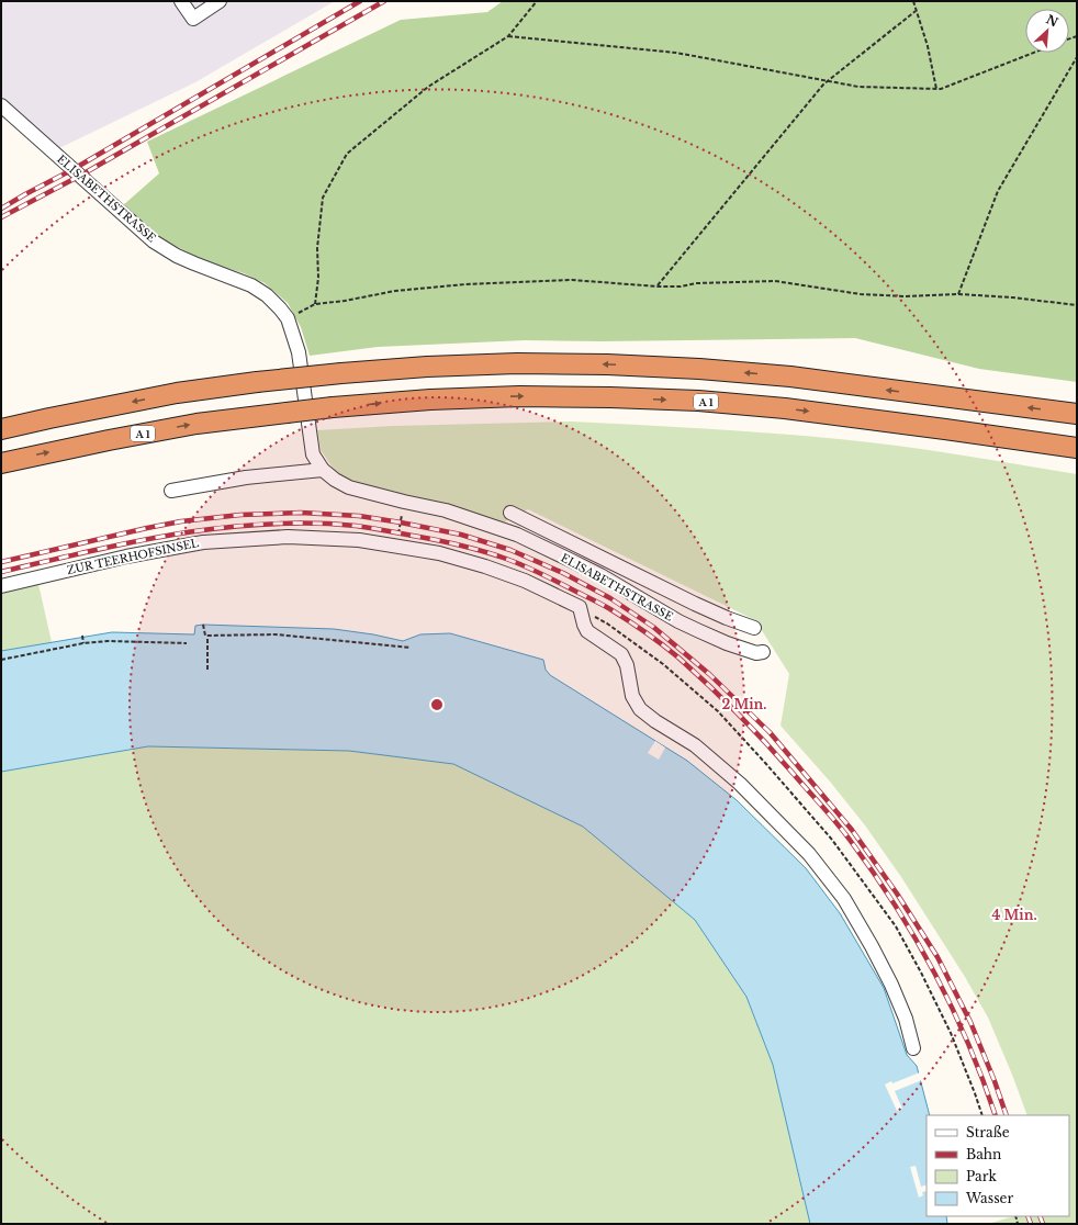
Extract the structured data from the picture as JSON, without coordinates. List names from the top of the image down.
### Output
{
  "streets": {
    "highway": ["A 1"],
    "street": ["ELISABETHSTRASSE", "ZUR TEERHOFSINSEL"]
  },
  "legend": [
    "Straße",
    "Bahn",
    "Park",
    "Wasser"
  ],
  "north": "top right",
  "rings": ["2 Min.", "4 Min."]
}
